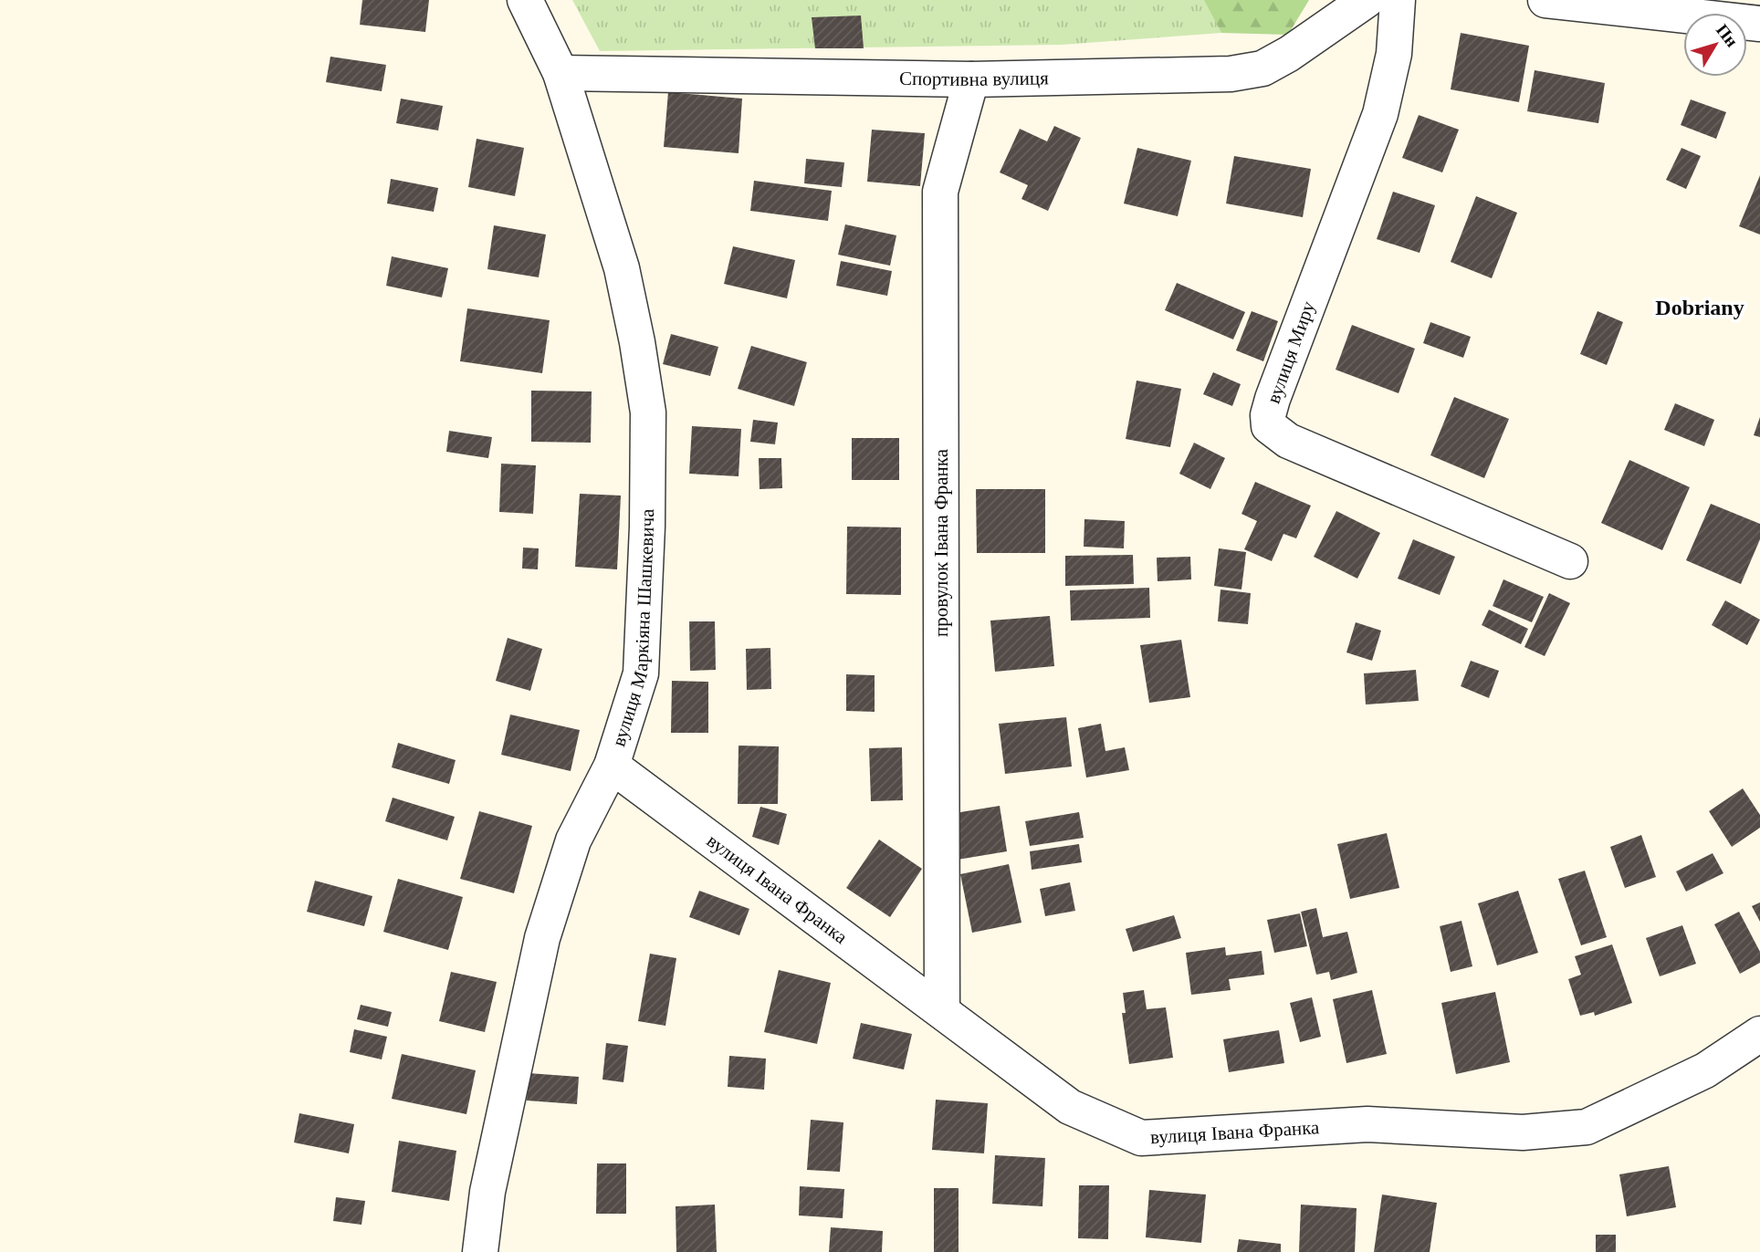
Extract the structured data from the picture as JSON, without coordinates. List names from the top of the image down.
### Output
{
  "streets": {
    "street": [
      "Спортивна вулиця",
      "вулиця Миру",
      "провулок Івана Франка",
      "вулиця Маркіяна Шашкевича",
      "вулиця Івана Франка"
    ]
  },
  "crossings": [
    ["Спортивна вулиця", "провулок Івана Франка"],
    ["Спортивна вулиця", "вулиця Маркіяна Шашкевича"],
    ["провулок Івана Франка", "вулиця Івана Франка"],
    ["вулиця Маркіяна Шашкевича", "вулиця Івана Франка"]
  ],
  "districts": ["Dobriany"],
  "north": "top right"
}
